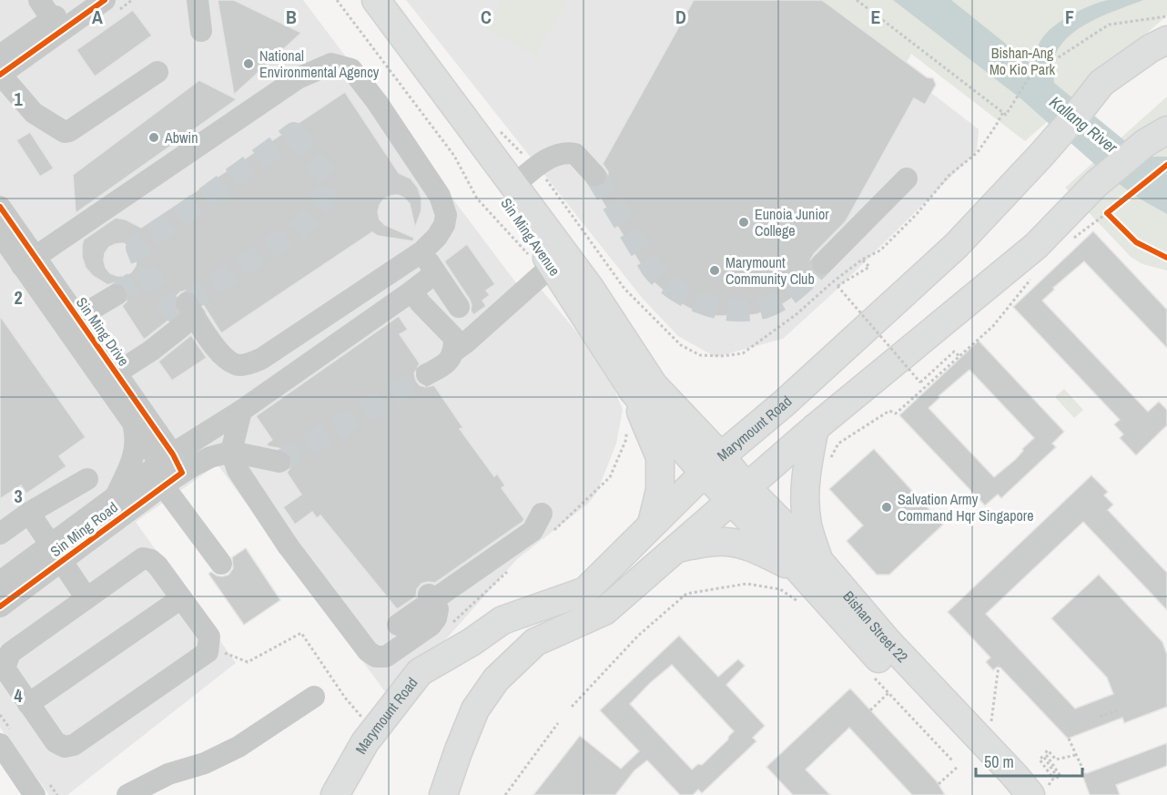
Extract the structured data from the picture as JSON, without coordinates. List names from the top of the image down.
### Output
{
  "streets": {
    "main road": ["Sin Ming Avenue", "Marymount Road", "Bishan Street 22"],
    "street": ["Sin Ming Drive", "Sin Ming Road"]
  },
  "crossings": [
    ["Sin Ming Avenue", "Marymount Road"],
    ["Sin Ming Avenue", "Bishan Street 22"],
    ["Sin Ming Drive", "Sin Ming Road"],
    ["Marymount Road", "Bishan Street 22"]
  ],
  "water": ["Kallang River"],
  "parks": ["Bishan-Ang Mo Kio Park"],
  "places": [
    "National Environmental Agency",
    "Abwin",
    "Eunoia Junior College",
    "Marymount Community Club",
    "Salvation Army Command Hqr Singapore"
  ],
  "scale_bar": "50 m",
  "grid": {
    "columns": [
      "A",
      "B",
      "C",
      "D",
      "E",
      "F"
    ],
    "rows": [
      "1",
      "2",
      "3",
      "4"
    ]
  }
}
